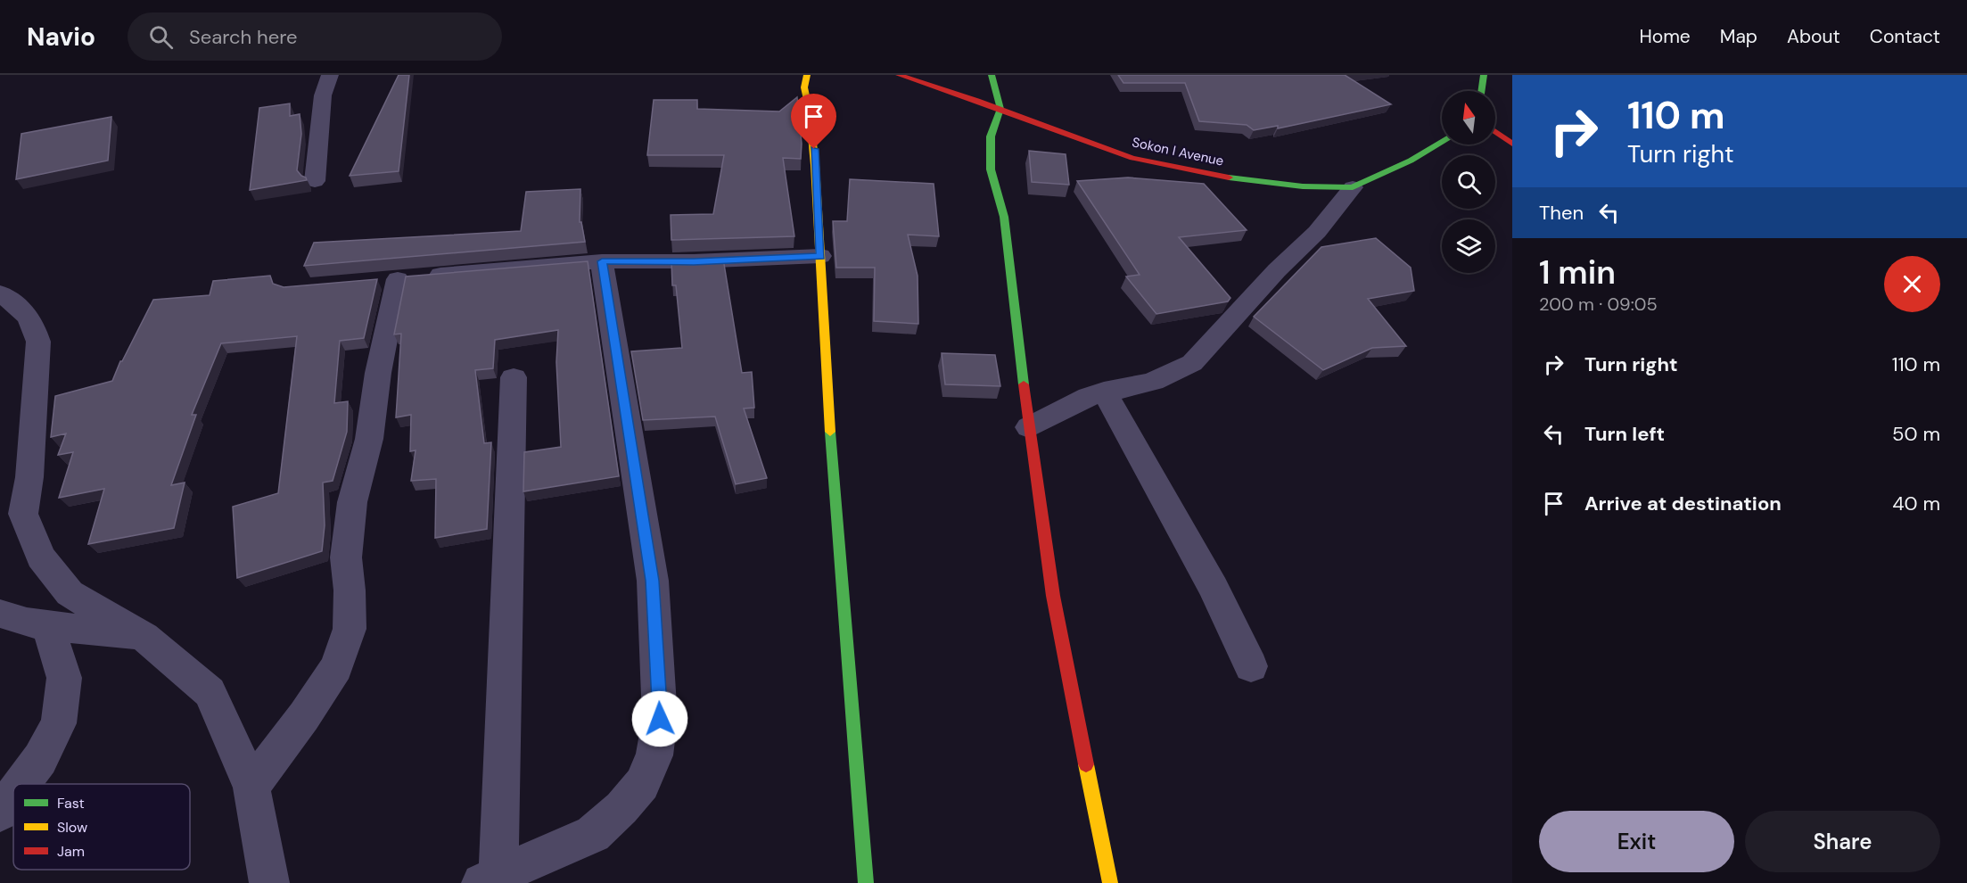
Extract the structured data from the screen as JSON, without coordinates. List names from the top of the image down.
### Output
{
  "streets": {
    "street": ["Sokon I Avenue"]
  },
  "legend": ["Fast", "Slow", "Jam"],
  "north": "top",
  "page": {
    "header": "Navio",
    "search": "Search here",
    "nav": [
      "Home",
      "Map",
      "About",
      "Contact"
    ],
    "turn": ["110 m", "Turn right"],
    "then": "Then",
    "heading": ["1 min", "200 m · 09:05"],
    "list": [
      {
        "name": "Turn right",
        "value": "110 m"
      },
      {
        "name": "Turn left",
        "value": "50 m"
      },
      {
        "name": "Arrive at destination",
        "value": "40 m"
      }
    ],
    "buttons": ["Exit", "Share"]
  }
}
